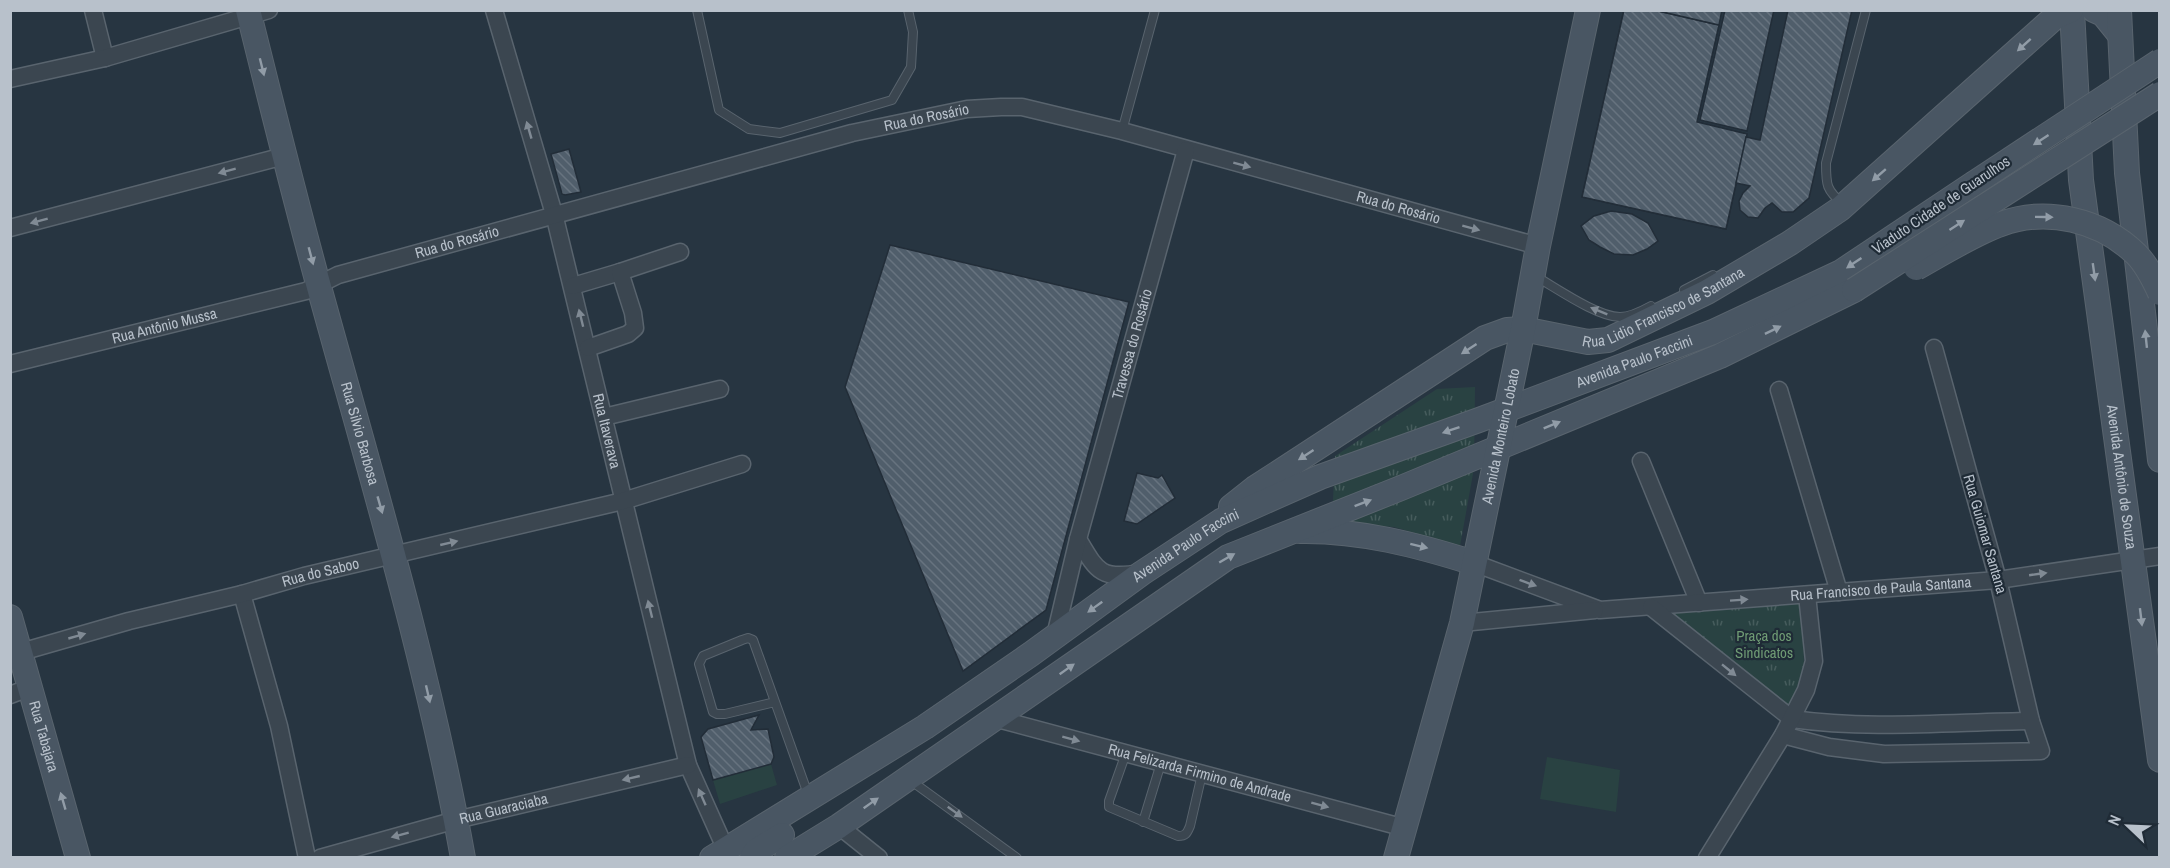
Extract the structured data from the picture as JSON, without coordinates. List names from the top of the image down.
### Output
{
  "streets": {
    "main road": [
      "Viaduto Cidade de Guarulhos",
      "Rua Lidio Francisco de Santana",
      "Avenida Paulo Faccini",
      "Rua Silvio Barbosa",
      "Avenida Monteiro Lobato",
      "Avenida Antônio de Souza",
      "Rua Tabajara"
    ],
    "street": [
      "Rua do Rosário",
      "Rua Antônio Mussa",
      "Travessa do Rosário",
      "Rua Itaverava",
      "Rua Guiomar Santana",
      "Rua do Saboo",
      "Rua Francisco de Paula Santana",
      "Rua Felizarda Firmino de Andrade",
      "Rua Guaraciaba"
    ]
  },
  "crossings": [
    ["Rua do Rosário", "Rua Antônio Mussa"],
    ["Rua do Rosário", "Travessa do Rosário"],
    ["Rua do Rosário", "Rua Itaverava"],
    ["Rua do Rosário", "Rua Silvio Barbosa"],
    ["Rua do Rosário", "Avenida Monteiro Lobato"],
    ["Viaduto Cidade de Guarulhos", "Avenida Paulo Faccini"],
    ["Rua Lidio Francisco de Santana", "Avenida Paulo Faccini"],
    ["Rua Lidio Francisco de Santana", "Avenida Monteiro Lobato"],
    ["Rua Lidio Francisco de Santana", "Avenida Antônio de Souza"],
    ["Rua Antônio Mussa", "Rua Silvio Barbosa"],
    ["Travessa do Rosário", "Avenida Paulo Faccini"],
    ["Avenida Paulo Faccini", "Rua Itaverava"],
    ["Avenida Paulo Faccini", "Avenida Monteiro Lobato"],
    ["Avenida Paulo Faccini", "Rua Felizarda Firmino de Andrade"],
    ["Rua Itaverava", "Rua do Saboo"],
    ["Rua Itaverava", "Rua Guaraciaba"],
    ["Rua Silvio Barbosa", "Rua do Saboo"],
    ["Rua Silvio Barbosa", "Rua Guaraciaba"],
    ["Avenida Monteiro Lobato", "Rua Francisco de Paula Santana"],
    ["Avenida Monteiro Lobato", "Rua Felizarda Firmino de Andrade"],
    ["Avenida Antônio de Souza", "Rua Francisco de Paula Santana"],
    ["Rua Guiomar Santana", "Rua Francisco de Paula Santana"],
    ["Rua do Saboo", "Rua Tabajara"]
  ],
  "one_way": [
    "Rua Lidio Francisco de Santana",
    "Rua Itaverava",
    "Rua Silvio Barbosa",
    "Rua do Saboo",
    "Rua Tabajara",
    "Rua Felizarda Firmino de Andrade",
    "Rua Guaraciaba"
  ],
  "parks": ["Praça dos Sindicatos"],
  "north": "top left"
}
